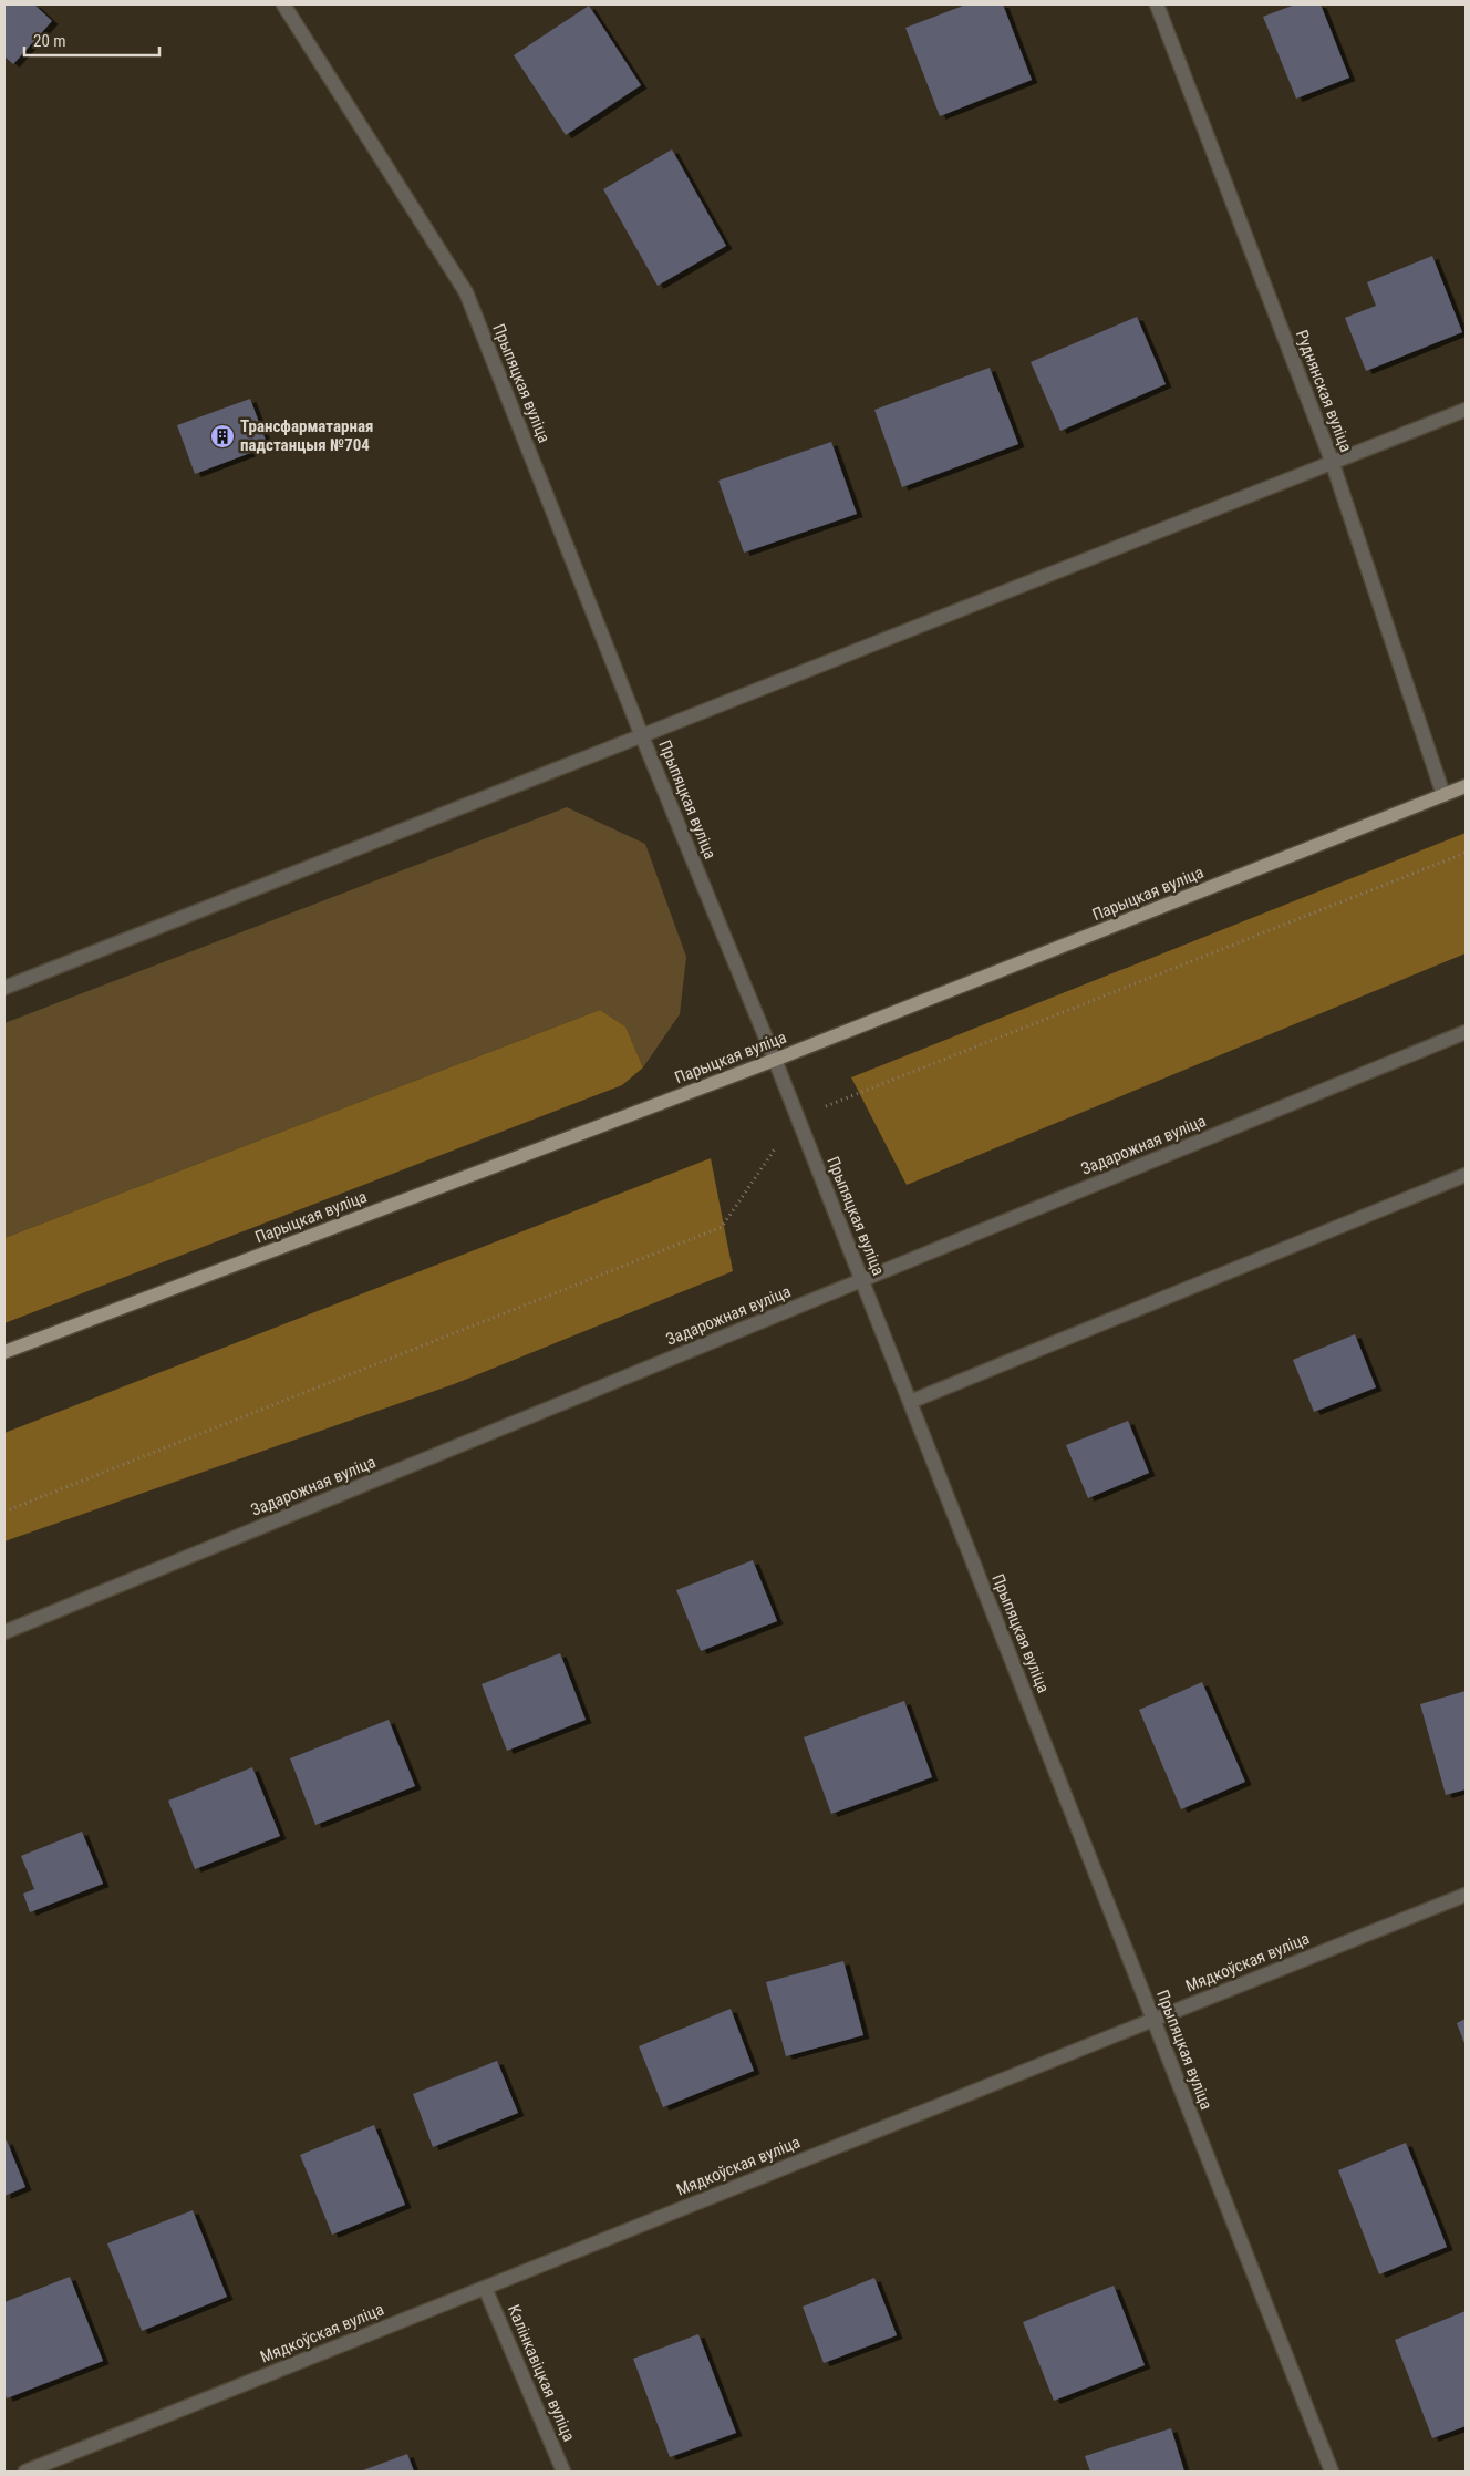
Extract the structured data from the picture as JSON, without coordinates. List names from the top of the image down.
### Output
{
  "streets": {
    "main road": ["Парыцкая вуліца"],
    "street": [
      "Прыпяцкая вуліца",
      "Руднянская вуліца",
      "Задарожная вуліца",
      "Мядкоўская вуліца",
      "Калінкавіцкая вуліца"
    ]
  },
  "crossings": [
    ["Прыпяцкая вуліца", "Парыцкая вуліца"],
    ["Прыпяцкая вуліца", "Задарожная вуліца"],
    ["Прыпяцкая вуліца", "Мядкоўская вуліца"],
    ["Руднянская вуліца", "Парыцкая вуліца"],
    ["Мядкоўская вуліца", "Калінкавіцкая вуліца"]
  ],
  "places": {
    "building": ["Трансфарматарная падстанцыя №704"]
  },
  "scale_bar": "20 m"
}
